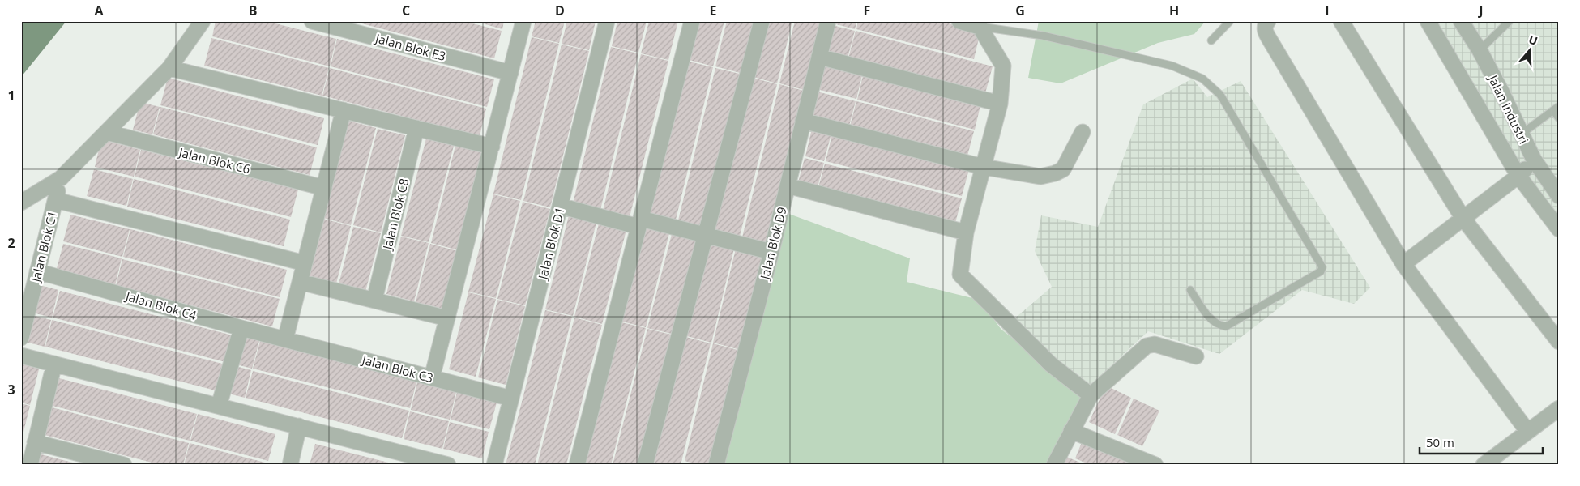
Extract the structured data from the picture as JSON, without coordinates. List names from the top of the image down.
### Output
{
  "streets": {
    "street": [
      "Jalan Blok E3",
      "Jalan Industri",
      "Jalan Blok C6",
      "Jalan Blok C8",
      "Jalan Blok D1",
      "Jalan Blok D9",
      "Jalan Blok C1",
      "Jalan Blok C4",
      "Jalan Blok C3"
    ]
  },
  "crossings": [
    ["Jalan Blok D1", "Jalan Blok C3"],
    ["Jalan Blok C1", "Jalan Blok C4"],
    ["Jalan Blok C4", "Jalan Blok C3"]
  ],
  "scale_bar": "50 m",
  "north": "top",
  "grid": {
    "columns": [
      "A",
      "B",
      "C",
      "D",
      "E",
      "F",
      "G",
      "H",
      "I",
      "J"
    ],
    "rows": ["1", "2", "3"]
  }
}
